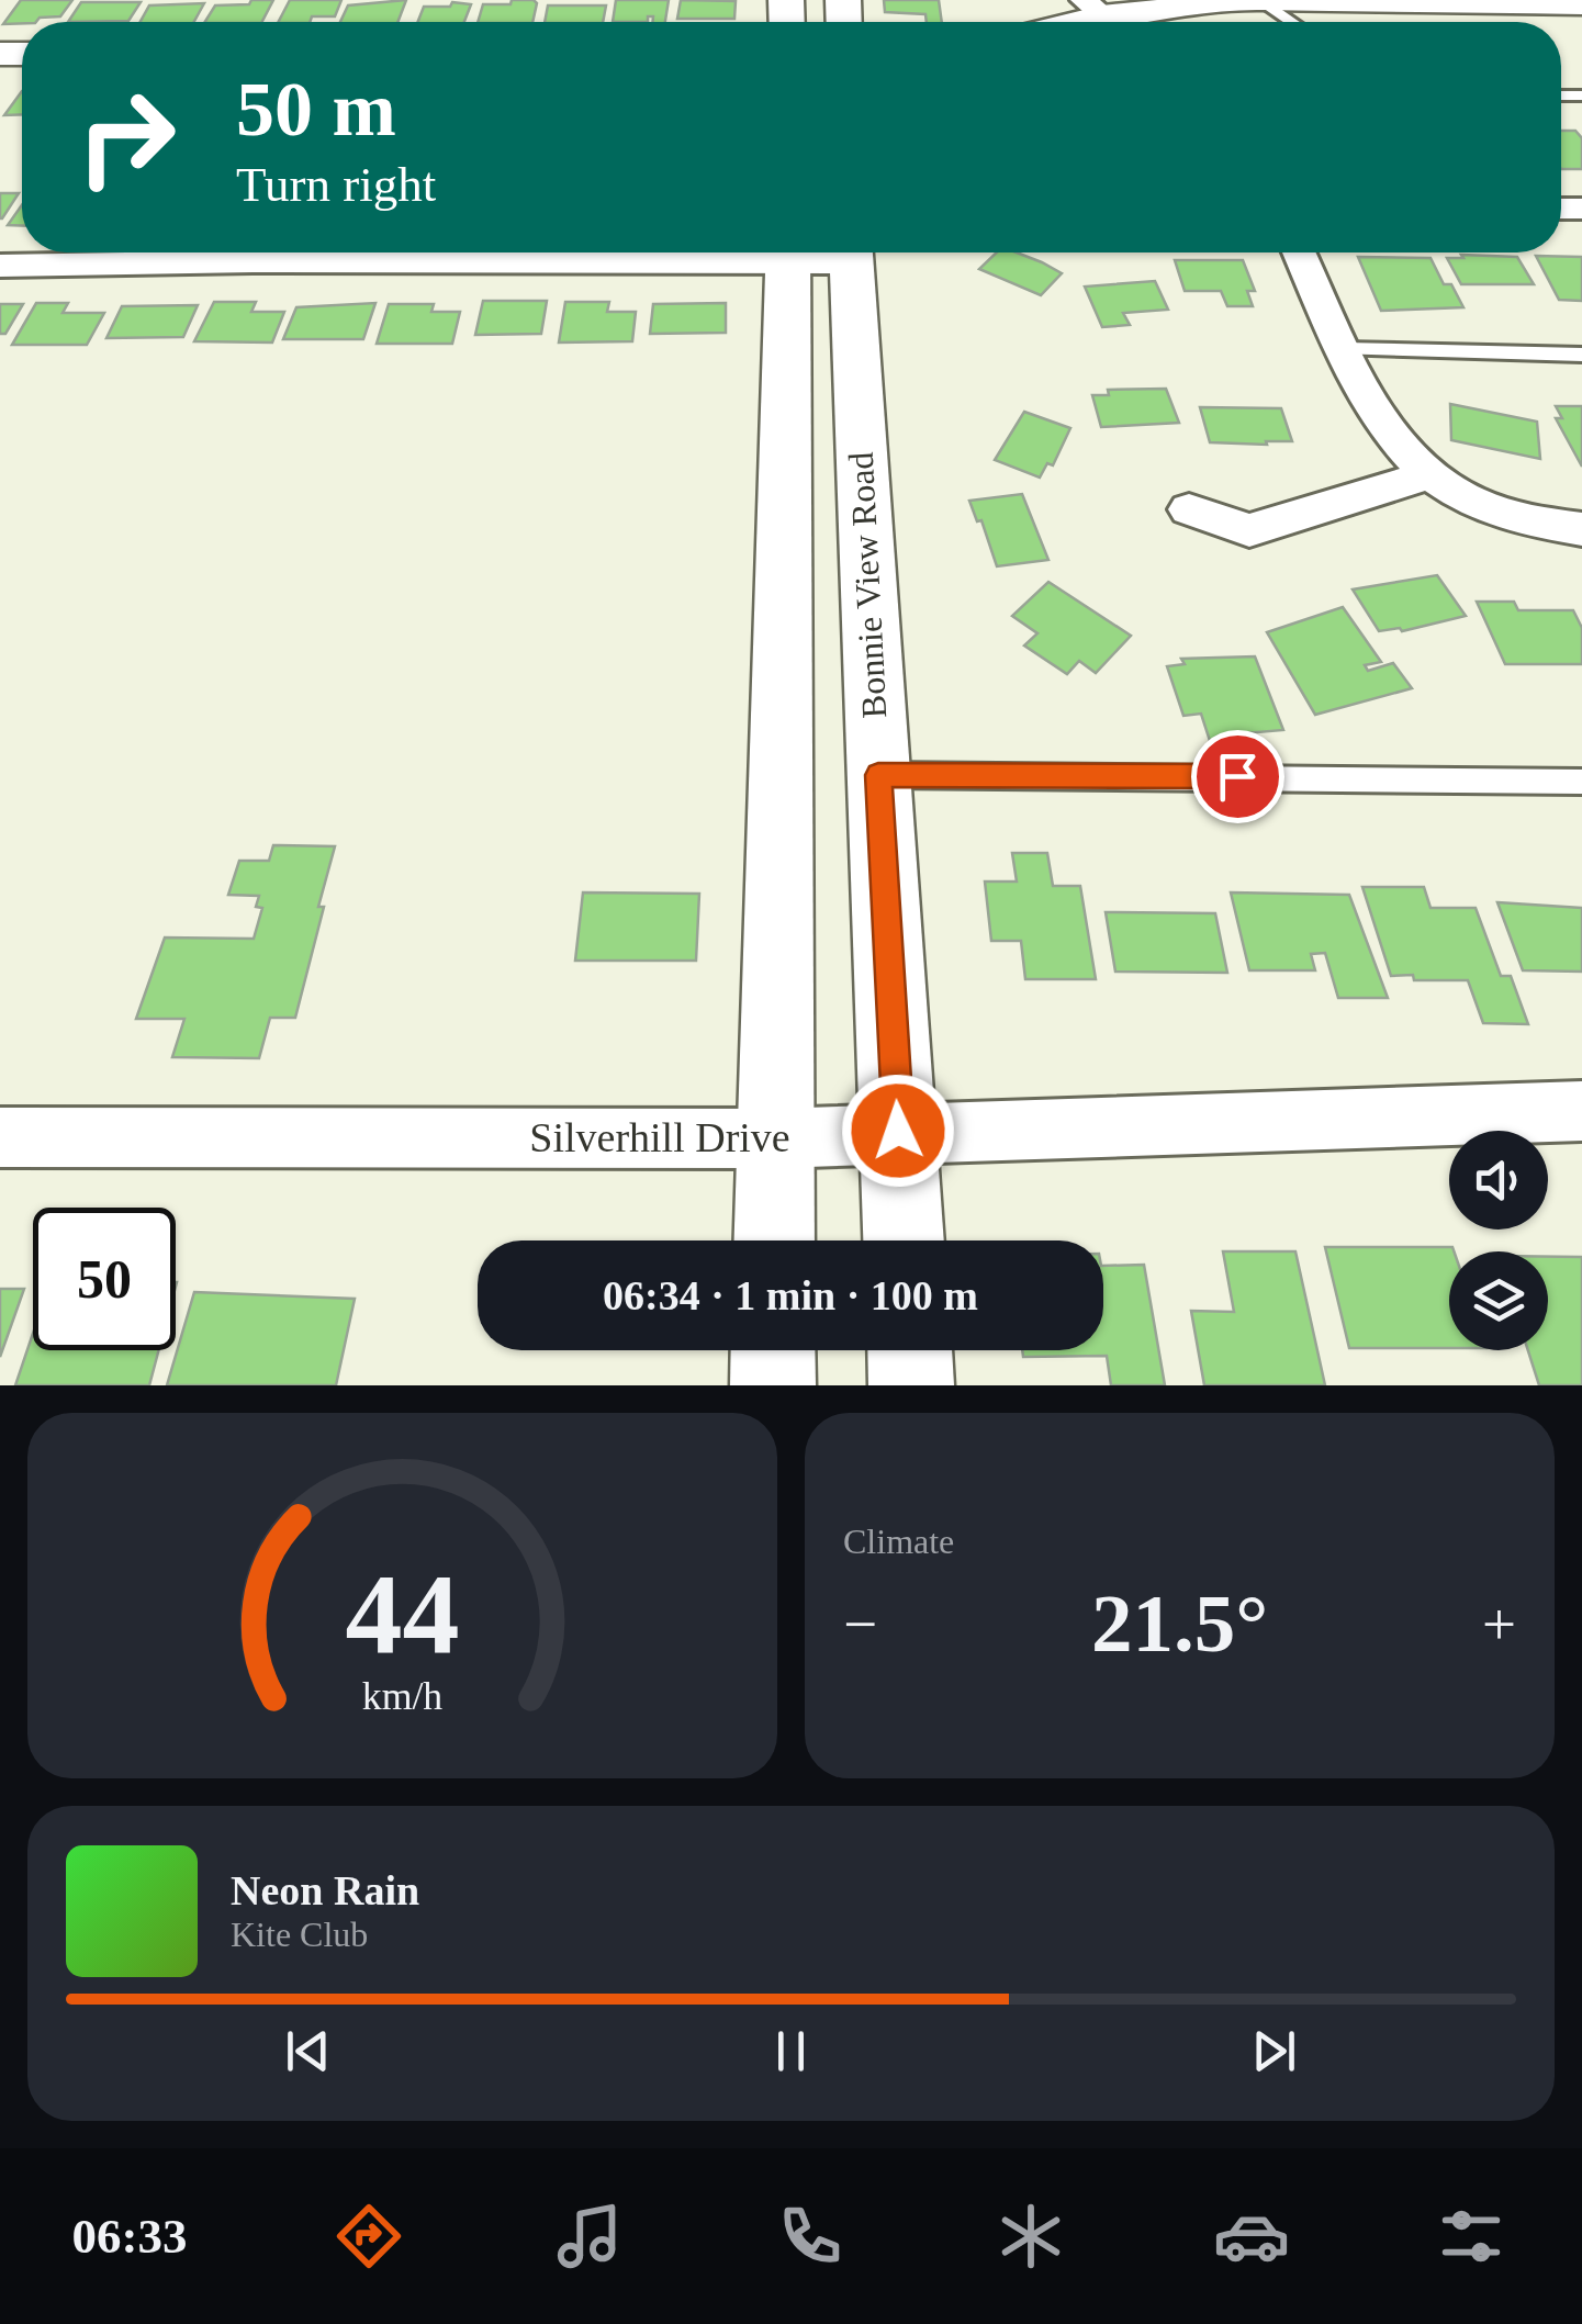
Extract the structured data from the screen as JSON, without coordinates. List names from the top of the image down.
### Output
{
  "streets": {
    "main road": ["Bonnie View Road"],
    "street": ["Silverhill Drive"]
  },
  "crossings": [
    ["Bonnie View Road", "Silverhill Drive"]
  ],
  "page": {
    "turn": ["50 m", "Turn right"],
    "limit": "50",
    "trip": "06:34 · 1 min · 100 m",
    "tile": "Climate",
    "heat": ["−", "21.5°", "+"],
    "song": ["Neon Rain", "Kite Club"],
    "tabs": "06:33",
    "gauge": ["44", "km/h"]
  }
}
